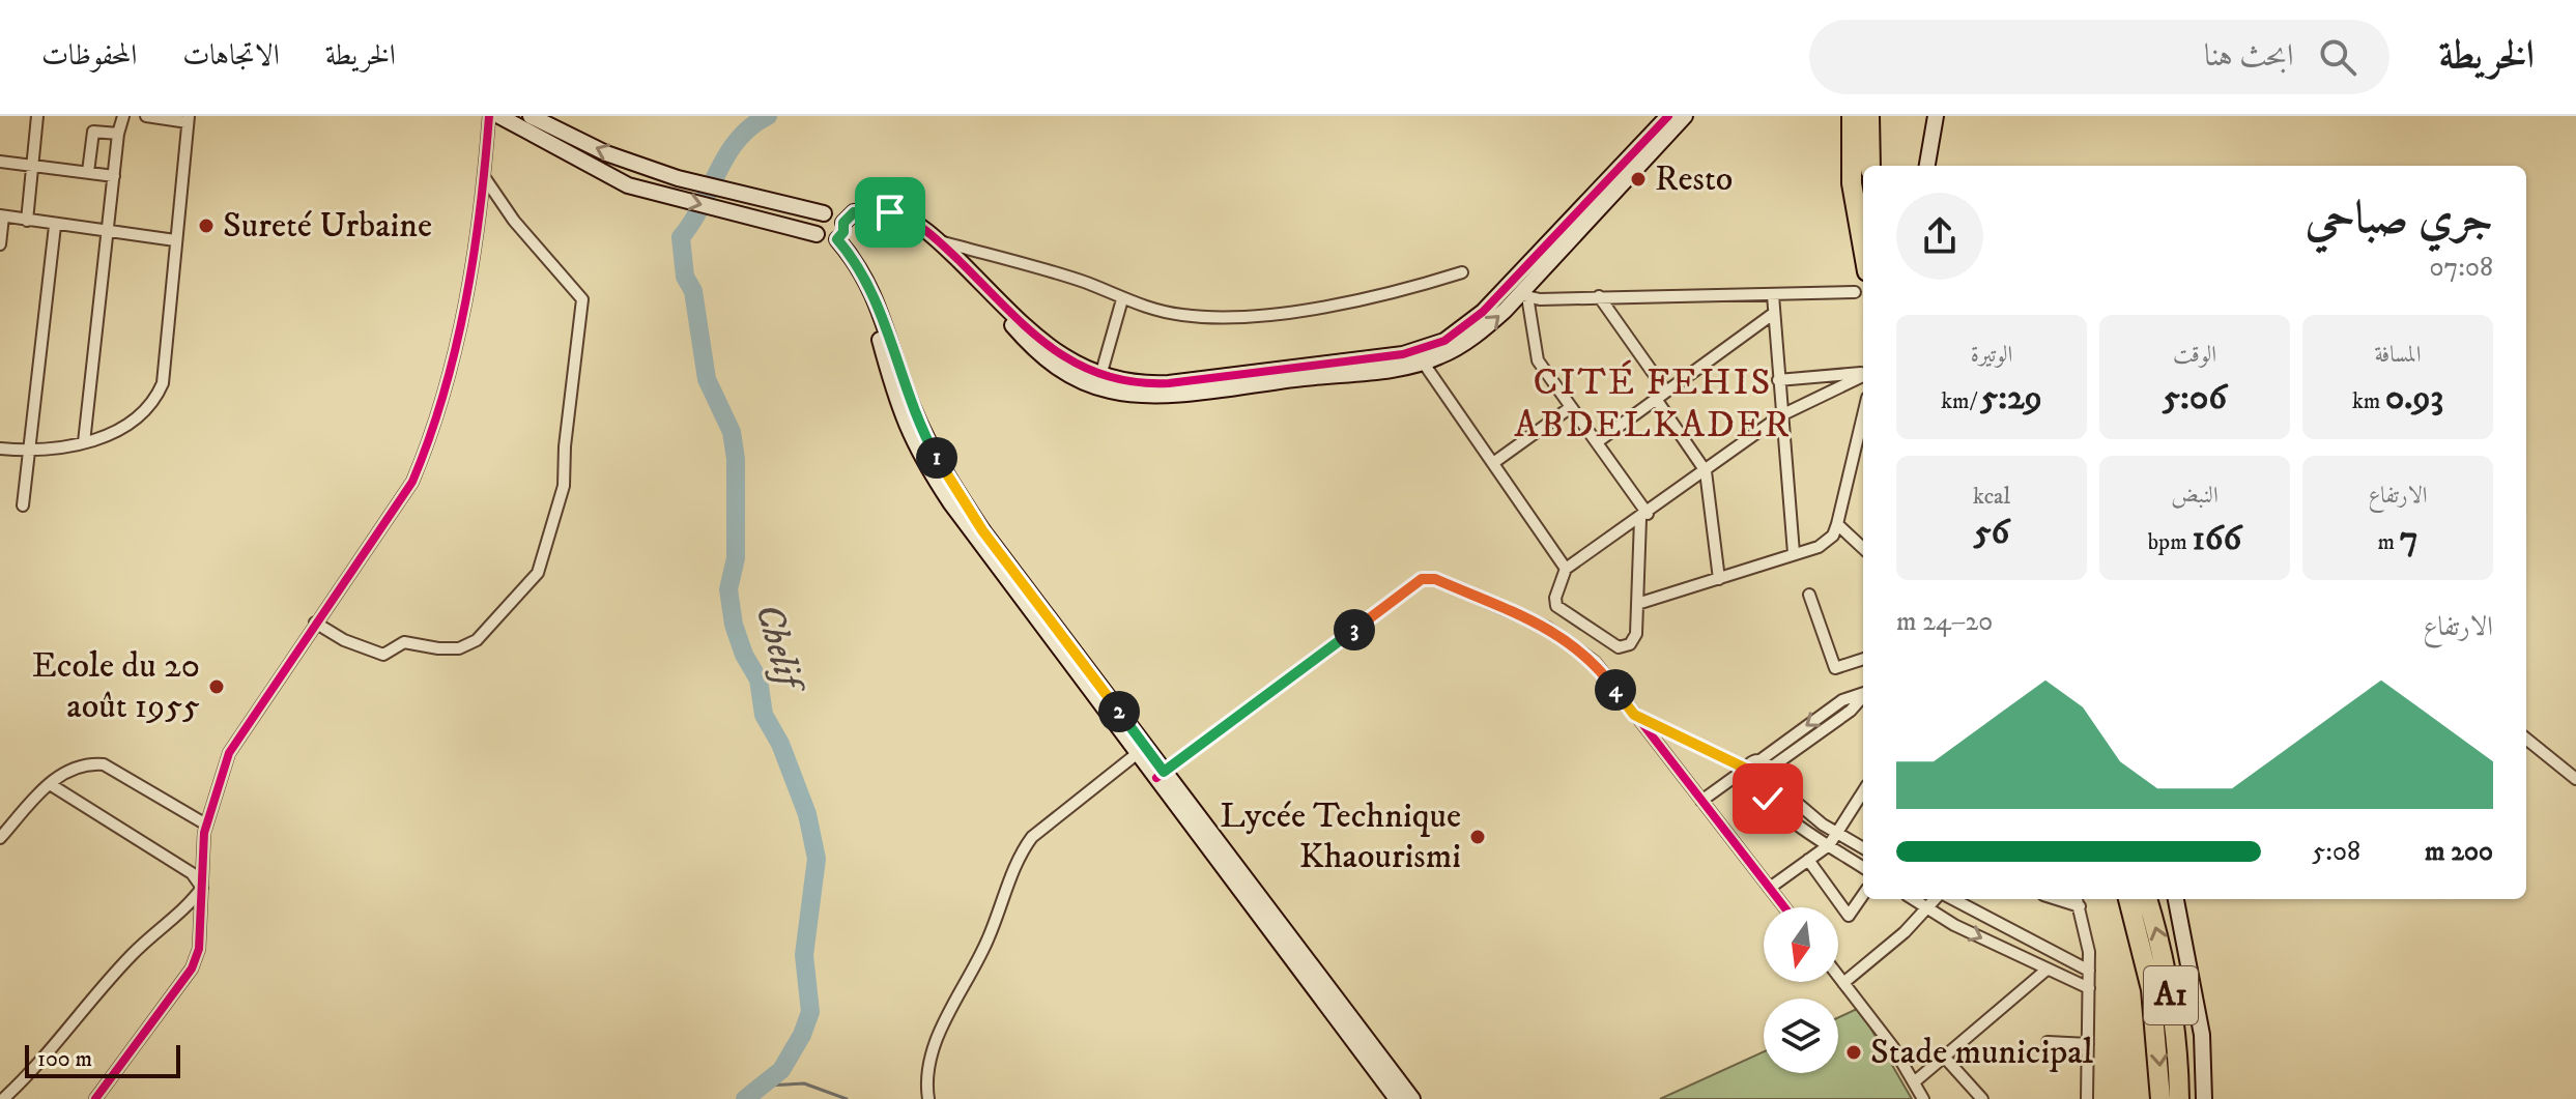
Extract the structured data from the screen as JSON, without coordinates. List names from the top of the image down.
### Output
{
  "streets": {
    "highway": ["A1"]
  },
  "districts": ["CITÉ FEHIS ABDELKADER"],
  "water": ["Chelif"],
  "places": [
    "Resto",
    "Sureté Urbaine",
    "Ecole du 20 août 1955",
    "Lycée Technique Khaourismi",
    "Stade municipal"
  ],
  "scale_bar": "100 m",
  "north": "bottom",
  "page": {
    "header": "الخريطة",
    "search": "ابحث هنا",
    "nav": ["الخريطة", "الاتجاهات", "المحفوظات"],
    "heading": ["جري صباحي", "07:08"],
    "stats": [
      ["المسافة", "0.93 km"],
      ["الوقت", "5:06"],
      ["الوتيرة", "5:29 /km"],
      ["الارتفاع", "7 m"],
      ["النبض", "166 bpm"],
      ["kcal", "56"]
    ],
    "pins": [
      "1",
      "3",
      "4",
      "2"
    ],
    "chart": ["الارتفاع", "20–24 m"],
    "list": [
      {
        "name": "200 m",
        "note": "5:08"
      }
    ],
    "scale": "100 m"
  }
}
